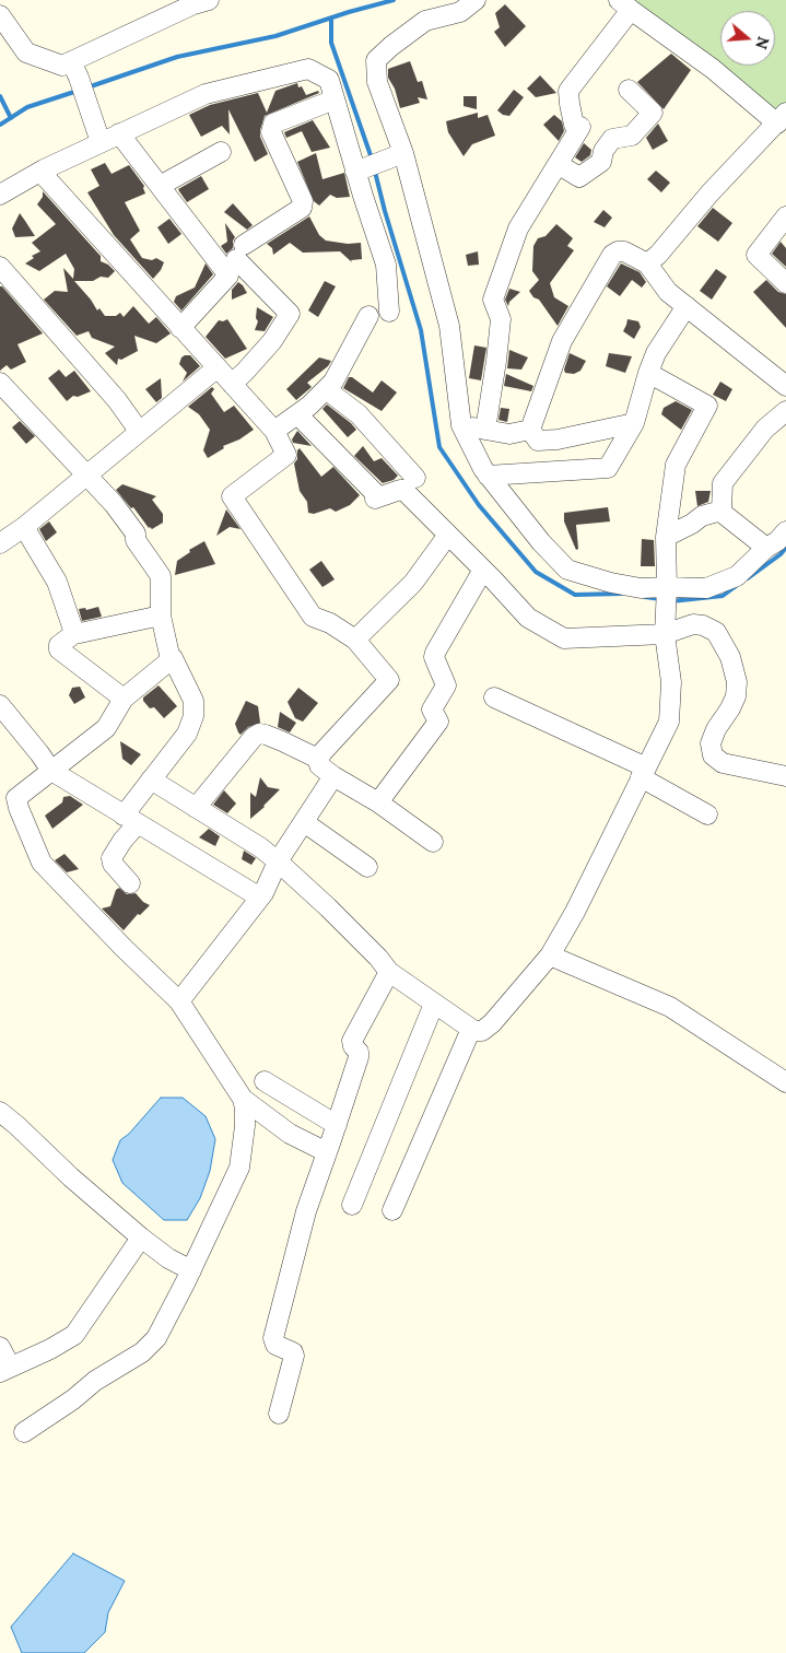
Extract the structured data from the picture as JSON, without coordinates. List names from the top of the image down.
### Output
{
  "north": "right"
}
